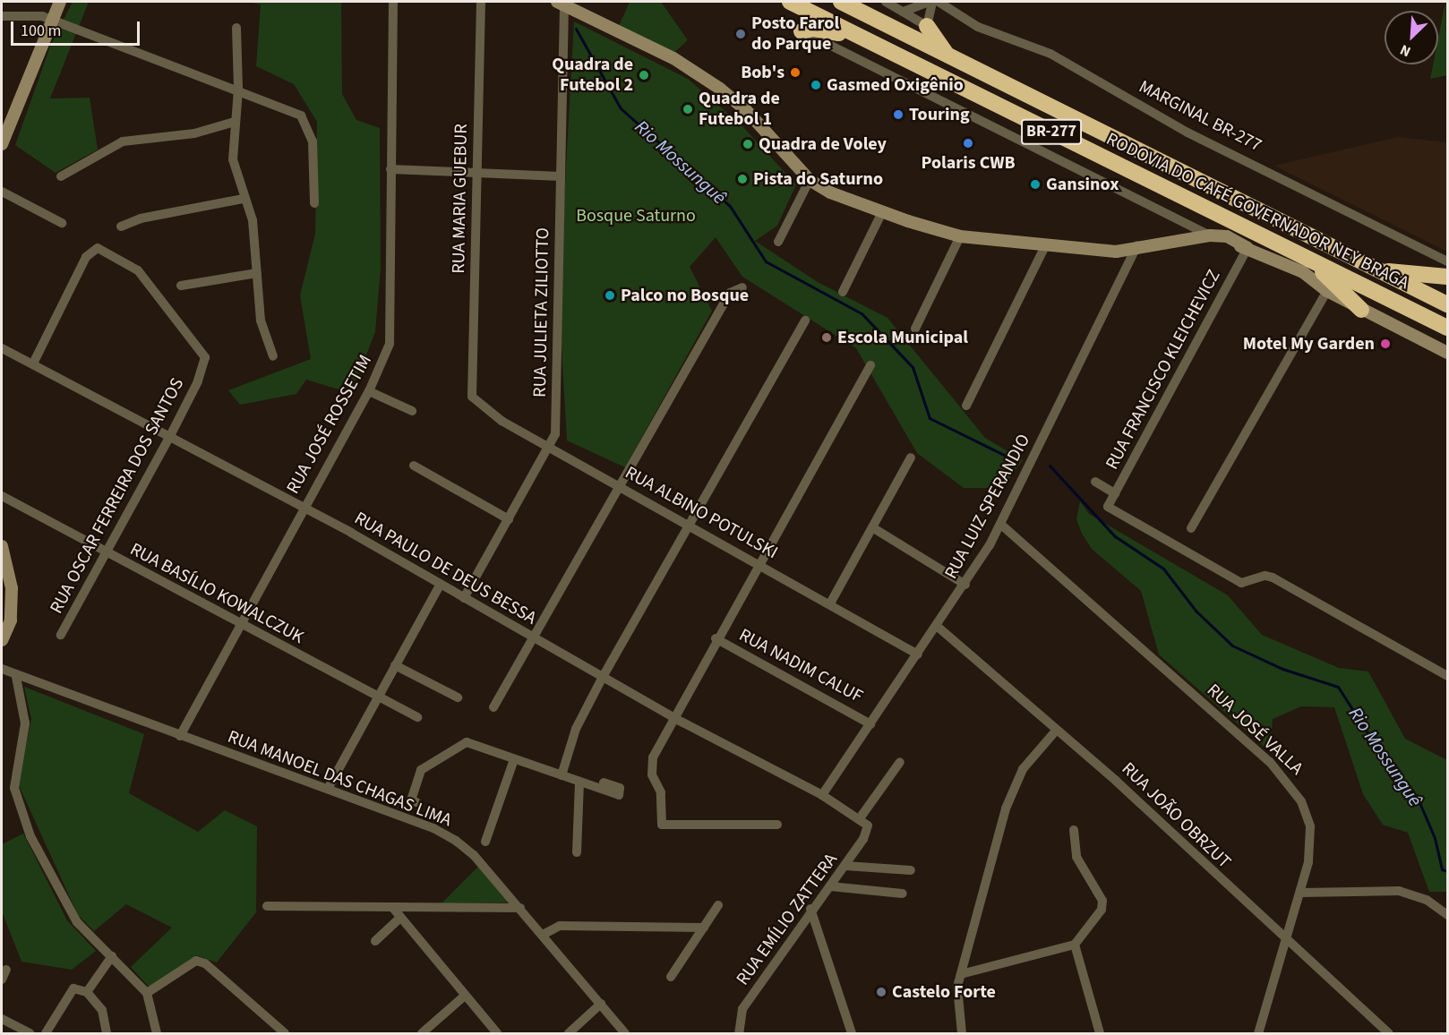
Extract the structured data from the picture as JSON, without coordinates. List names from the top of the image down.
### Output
{
  "streets": {
    "highway": ["BR-277", "RODOVIA DO CAFÉ GOVERNADOR NEY BRAGA"],
    "street": [
      "MARGINAL BR-277",
      "RUA MARIA GUEBUR",
      "RUA JULIETA ZILIOTTO",
      "RUA FRANCISCO KLEICHEVICZ",
      "RUA JOSÉ ROSSETIM",
      "RUA OSCAR FERREIRA DOS SANTOS",
      "RUA LUIZ SPERANDIO",
      "RUA ALBINO POTULSKI",
      "RUA PAULO DE DEUS BESSA",
      "RUA BASÍLIO KOWALCZUK",
      "RUA NADIM CALUF",
      "RUA JOSÉ VALLA",
      "RUA MANOEL DAS CHAGAS LIMA",
      "RUA JOÃO OBRZUT",
      "RUA EMÍLIO ZATTERA"
    ]
  },
  "crossings": [
    ["RUA MARIA GUEBUR", "RUA ALBINO POTULSKI"],
    ["RUA JULIETA ZILIOTTO", "RUA ALBINO POTULSKI"],
    ["RUA JULIETA ZILIOTTO", "RUA PAULO DE DEUS BESSA"],
    ["RUA JOSÉ ROSSETIM", "RUA PAULO DE DEUS BESSA"],
    ["RUA JOSÉ ROSSETIM", "RUA BASÍLIO KOWALCZUK"],
    ["RUA JOSÉ ROSSETIM", "RUA MANOEL DAS CHAGAS LIMA"],
    ["RUA OSCAR FERREIRA DOS SANTOS", "RUA PAULO DE DEUS BESSA"],
    ["RUA OSCAR FERREIRA DOS SANTOS", "RUA BASÍLIO KOWALCZUK"],
    ["RUA LUIZ SPERANDIO", "RUA ALBINO POTULSKI"],
    ["RUA LUIZ SPERANDIO", "RUA PAULO DE DEUS BESSA"],
    ["RUA LUIZ SPERANDIO", "RUA NADIM CALUF"],
    ["RUA LUIZ SPERANDIO", "RUA JOSÉ VALLA"],
    ["RUA LUIZ SPERANDIO", "RUA JOÃO OBRZUT"],
    ["RUA PAULO DE DEUS BESSA", "RUA EMÍLIO ZATTERA"],
    ["RUA JOSÉ VALLA", "RUA JOÃO OBRZUT"]
  ],
  "water": ["Rio Mossunguê"],
  "parks": ["Bosque Saturno"],
  "places": [
    "Posto Farol do Parque",
    "Bob's",
    "Quadra de Futebol 2",
    "Gasmed Oxigênio",
    "Quadra de Futebol 1",
    "Touring",
    "Polaris CWB",
    "Quadra de Voley",
    "Pista do Saturno",
    "Gansinox",
    "Palco no Bosque",
    "Escola Municipal",
    "Motel My Garden",
    "Castelo Forte"
  ],
  "scale_bar": "100 m",
  "north": "bottom left"
}
